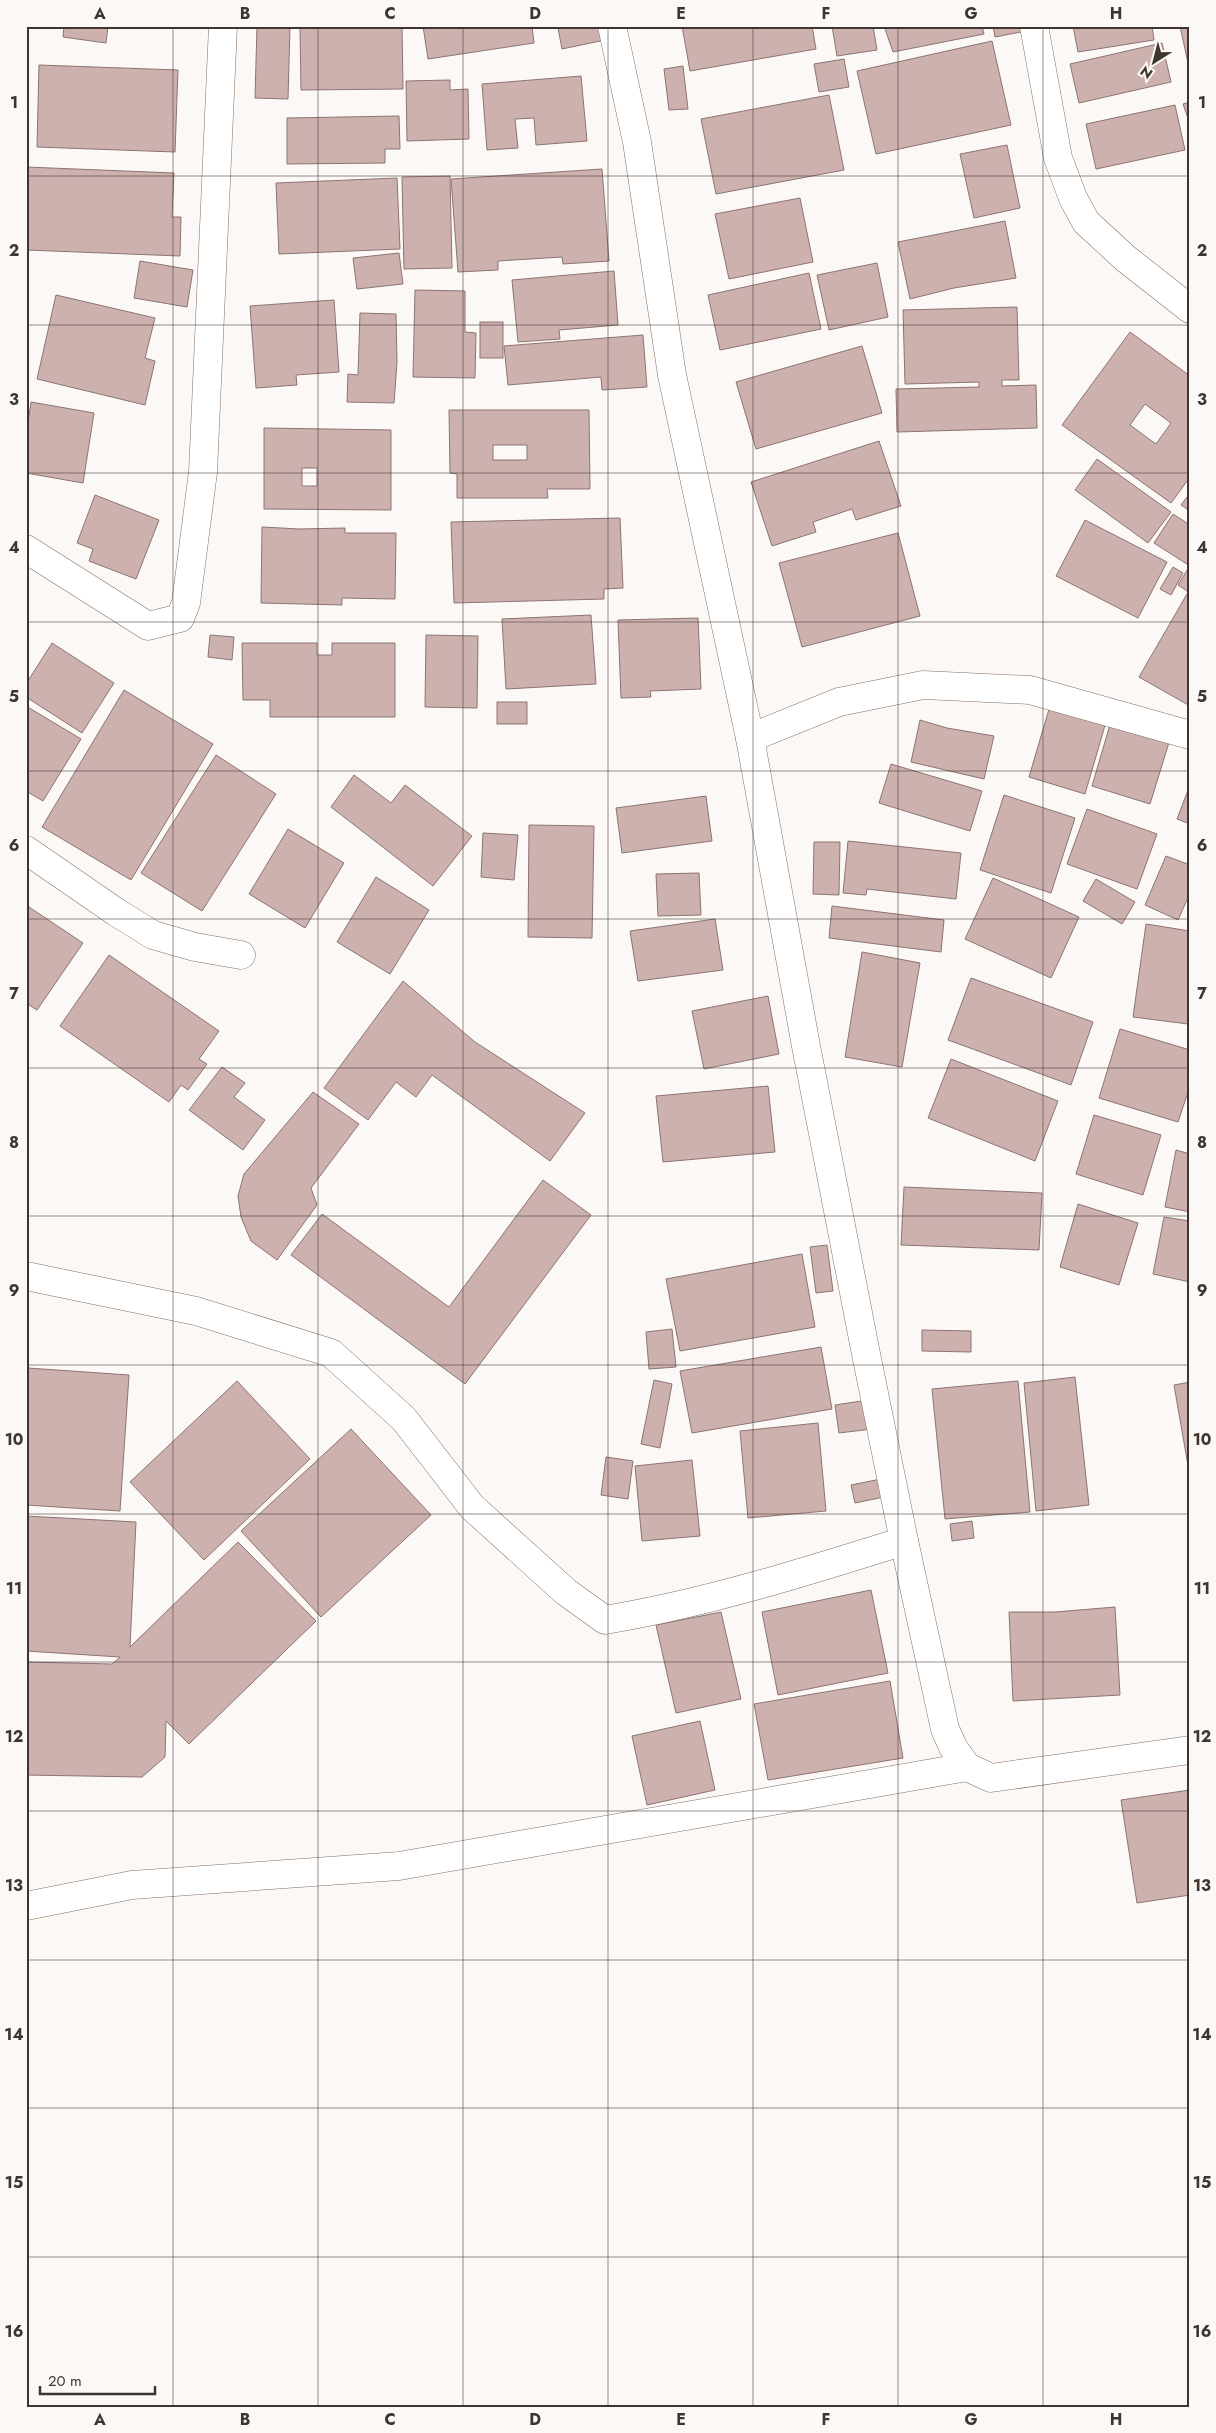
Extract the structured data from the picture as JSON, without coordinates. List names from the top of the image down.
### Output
{
  "scale_bar": "20 m",
  "north": "bottom left",
  "grid": {
    "columns": [
      "A",
      "B",
      "C",
      "D",
      "E",
      "F",
      "G",
      "H"
    ],
    "rows": [
      "1",
      "2",
      "3",
      "4",
      "5",
      "6",
      "7",
      "8",
      "9",
      "10",
      "11",
      "12",
      "13",
      "14",
      "15",
      "16"
    ]
  }
}
